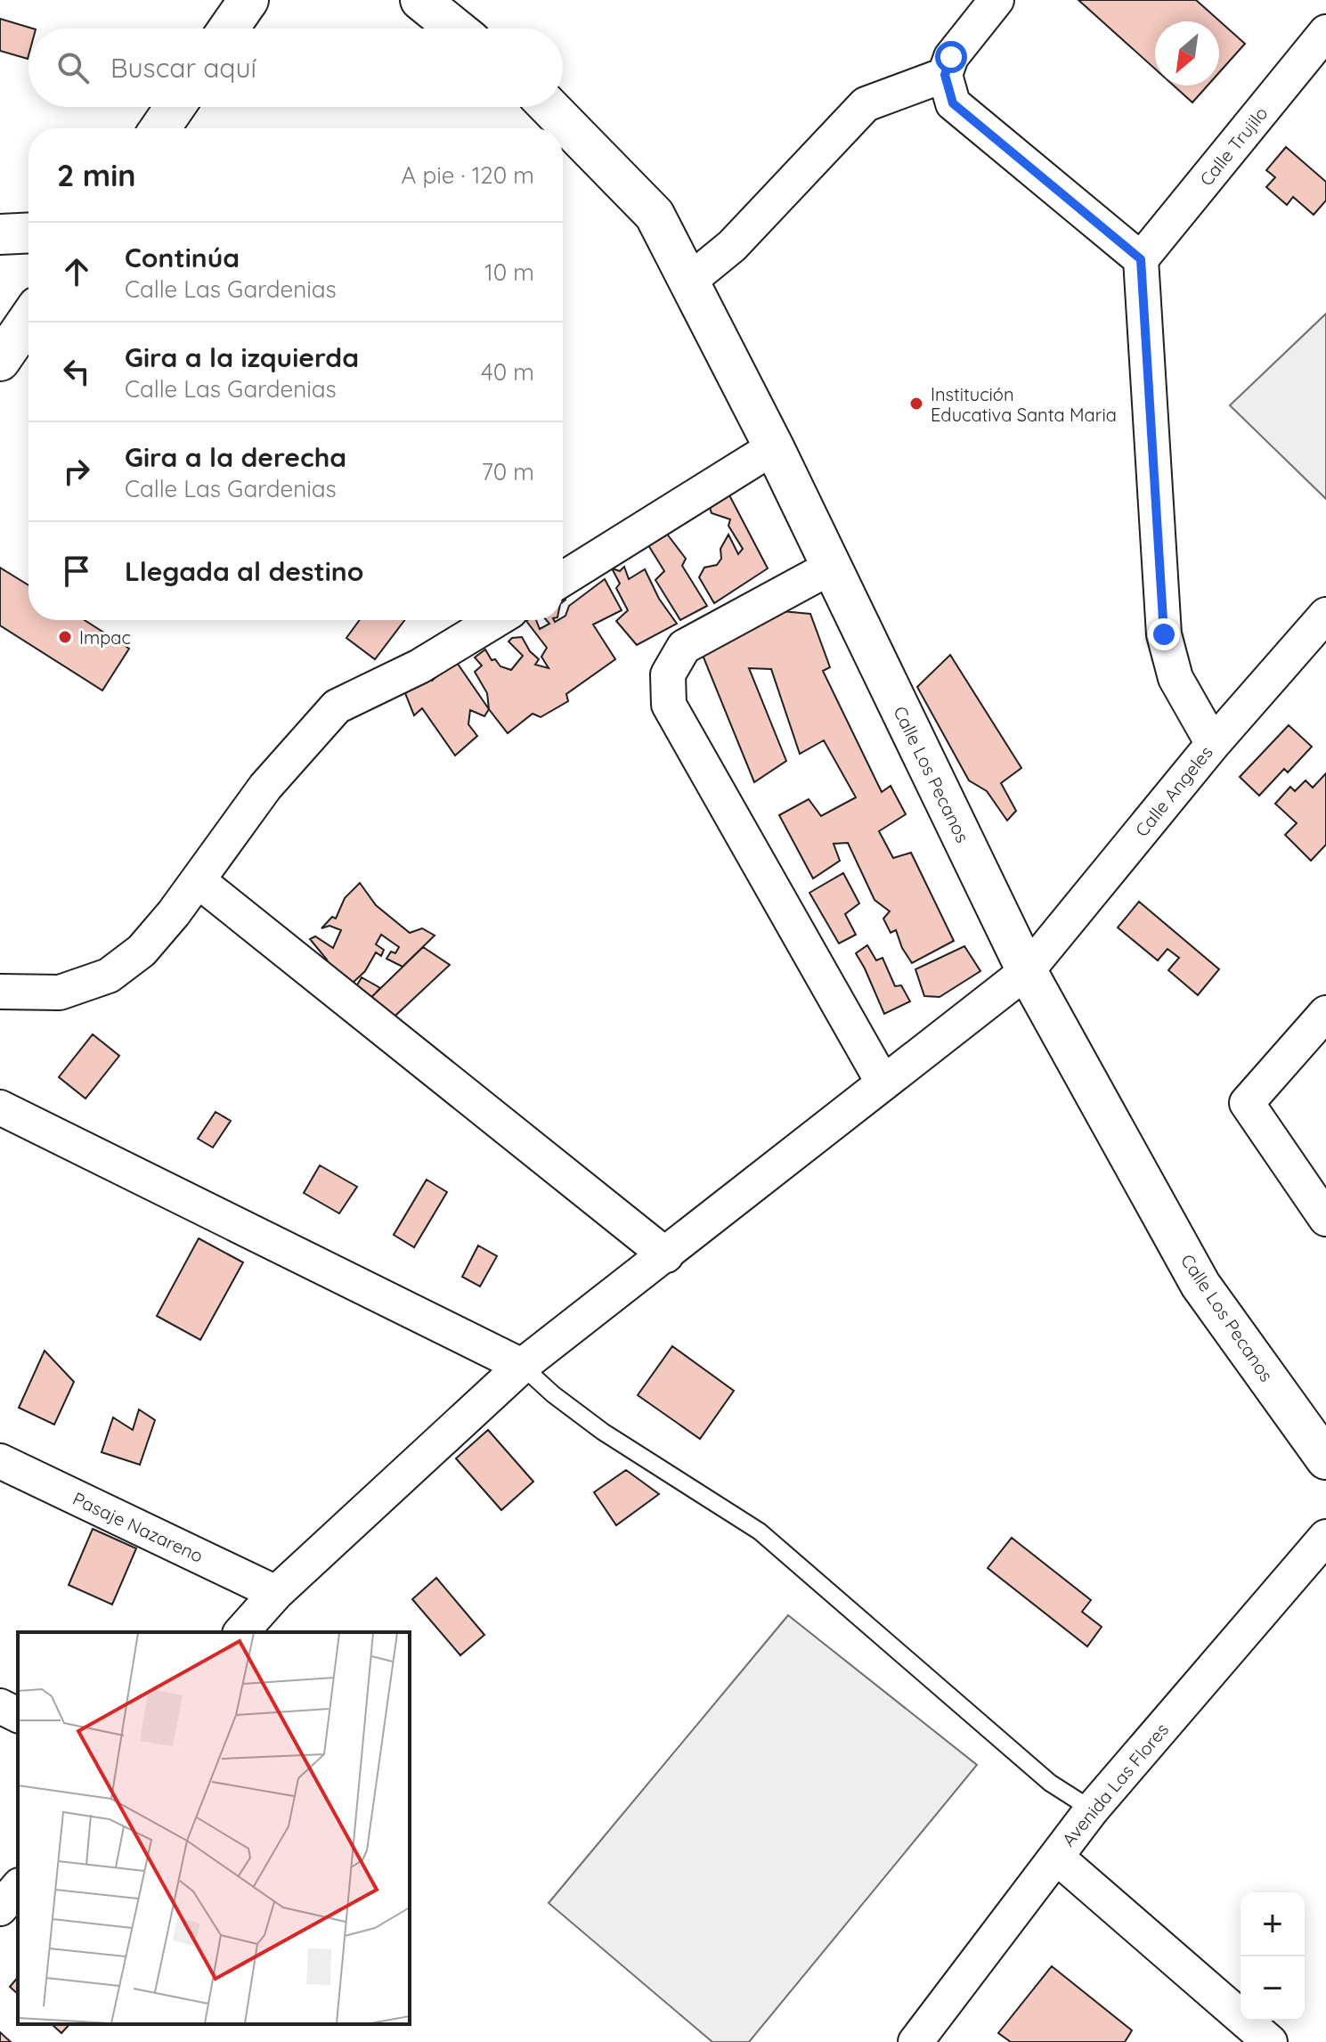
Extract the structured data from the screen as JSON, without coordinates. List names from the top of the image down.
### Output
{
  "streets": {
    "main road": ["Calle Los Pecanos"],
    "street": [
      "Calle Trujilo",
      "Calle Angeles",
      "Pasaje Nazareno",
      "Avenida Las Flores"
    ]
  },
  "crossings": [
    ["Calle Los Pecanos", "Calle Angeles"],
    ["Calle Angeles", "Pasaje Nazareno"]
  ],
  "places": ["Institución Educativa Santa Maria", "Impac"],
  "north": "bottom left",
  "page": {
    "search": "Buscar aquí",
    "heading": ["2 min", "A pie · 120 m"],
    "list": [
      ["Continúa", "Calle Las Gardenias", "10 m"],
      ["Gira a la izquierda", "Calle Las Gardenias", "40 m"],
      ["Gira a la derecha", "Calle Las Gardenias", "70 m"],
      "Llegada al destino"
    ],
    "map_buttons": ["+", "−"]
  }
}
